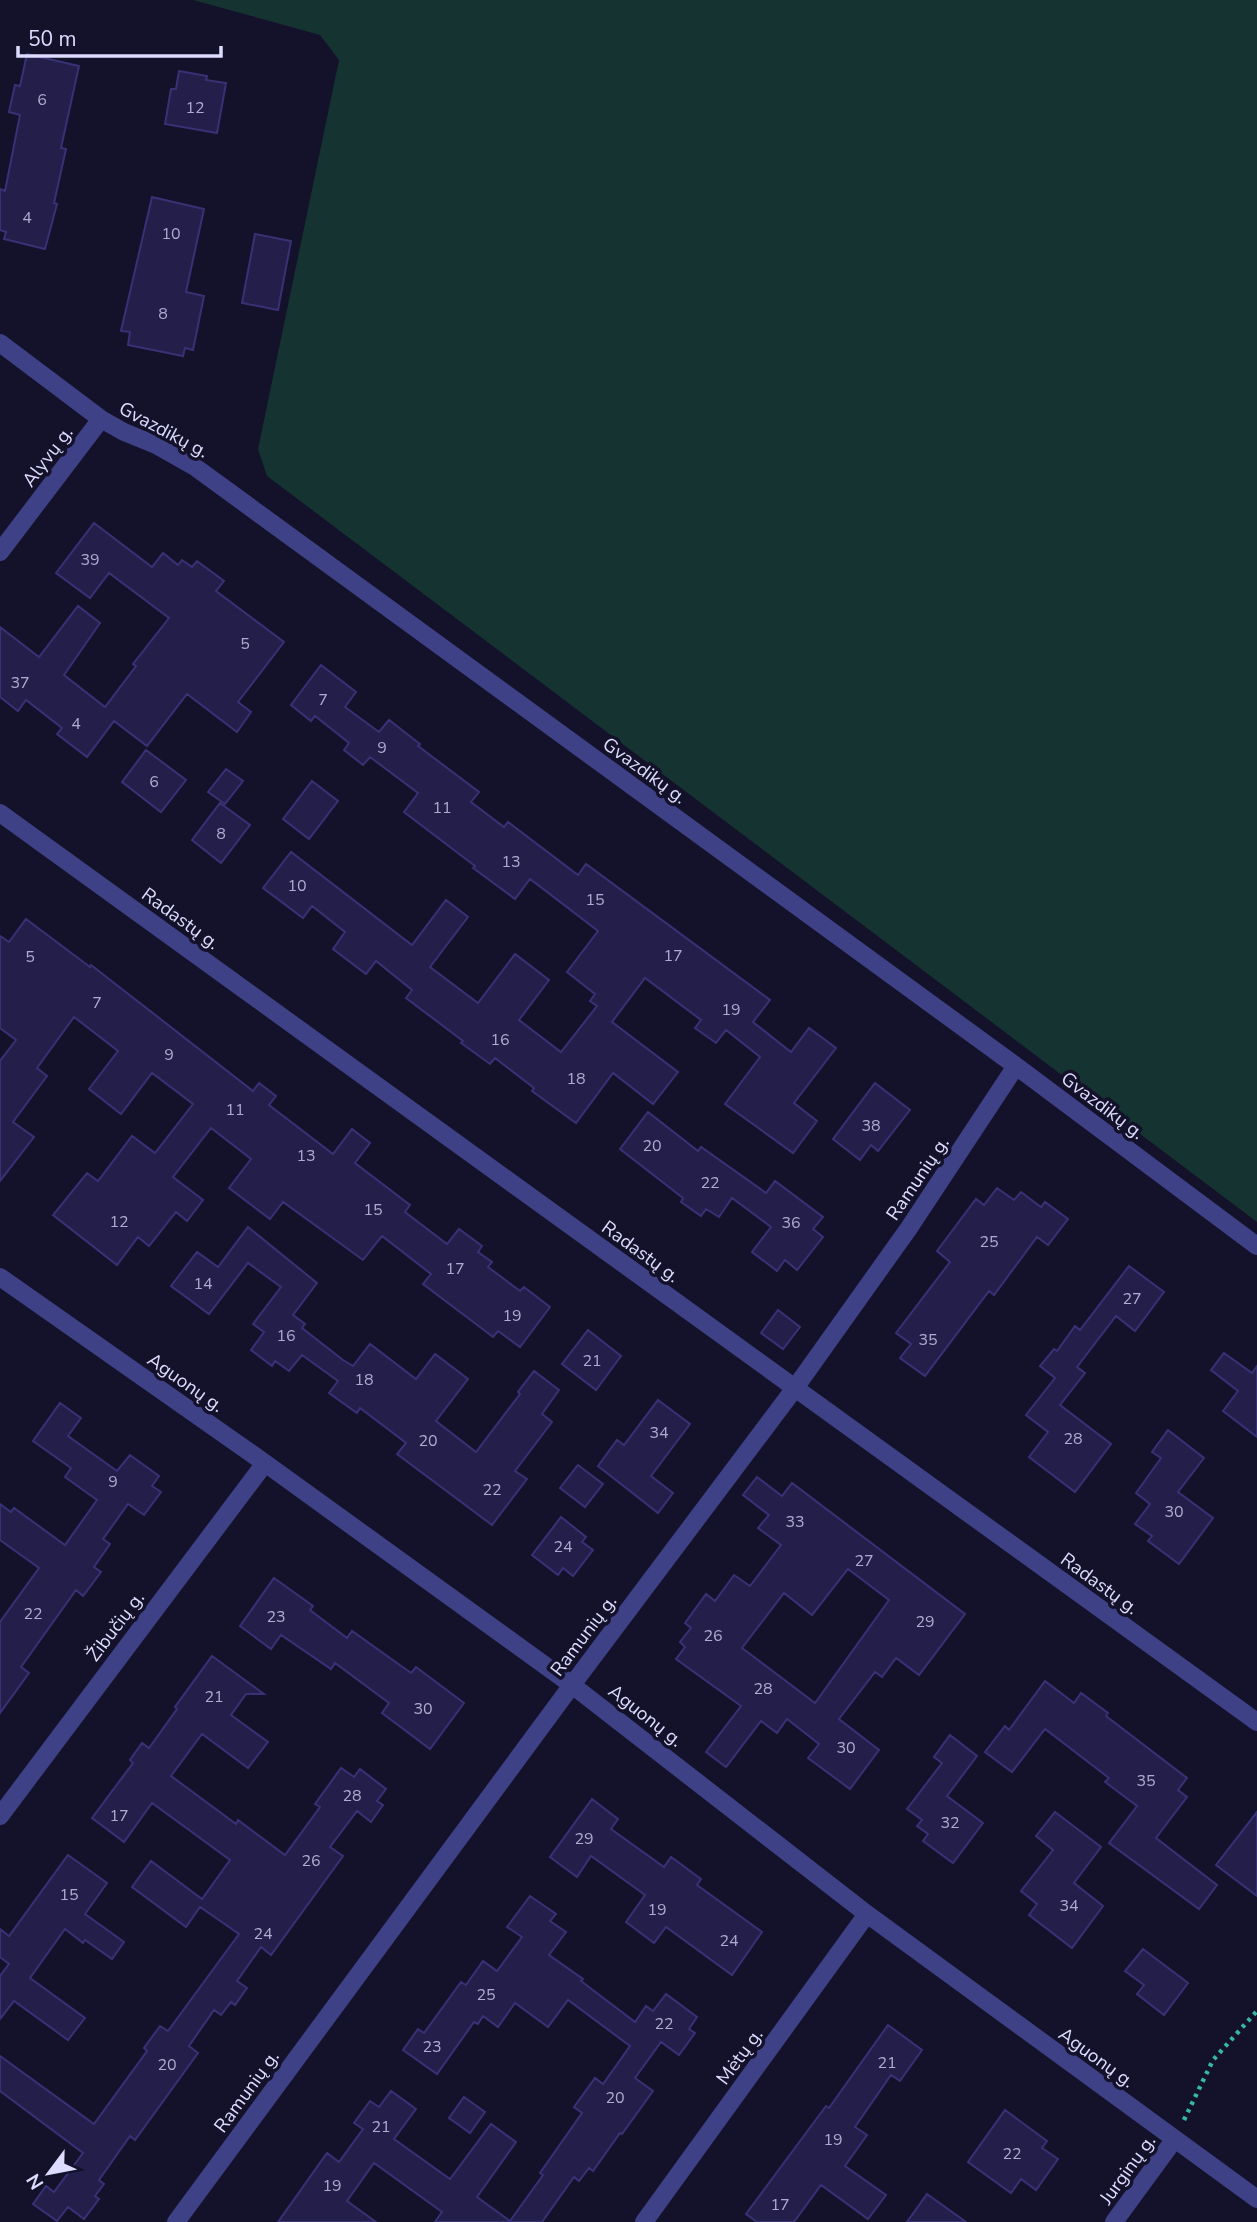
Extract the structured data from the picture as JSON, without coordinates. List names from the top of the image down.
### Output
{
  "streets": {
    "street": [
      "Gvazdikų g.",
      "Alyvų g.",
      "Radastų g.",
      "Ramunių g.",
      "Aguonų g.",
      "Žibučių g.",
      "Mėtų g.",
      "Jurginų g."
    ]
  },
  "crossings": [
    ["Gvazdikų g.", "Alyvų g."],
    ["Gvazdikų g.", "Ramunių g."],
    ["Radastų g.", "Ramunių g."],
    ["Ramunių g.", "Aguonų g."],
    ["Aguonų g.", "Žibučių g."],
    ["Aguonų g.", "Mėtų g."],
    ["Aguonų g.", "Jurginų g."]
  ],
  "house_numbers": [
    "6",
    "12",
    "4",
    "10",
    "8",
    "39",
    "5",
    "37",
    "7",
    "4",
    "9",
    "6",
    "11",
    "8",
    "13",
    "10",
    "15",
    "17",
    "5",
    "7",
    "19",
    "16",
    "9",
    "18",
    "11",
    "38",
    "20",
    "13",
    "22",
    "15",
    "12",
    "36",
    "25",
    "17",
    "14",
    "27",
    "19",
    "16",
    "35",
    "21",
    "18",
    "34",
    "28",
    "20",
    "9",
    "22",
    "30",
    "33",
    "24",
    "27",
    "22",
    "23",
    "29",
    "26",
    "28",
    "21",
    "30",
    "30",
    "35",
    "28",
    "17",
    "32",
    "29",
    "26",
    "15",
    "34",
    "19",
    "24",
    "24",
    "25",
    "22",
    "23",
    "21",
    "20",
    "20",
    "21",
    "19",
    "22",
    "19",
    "17"
  ],
  "scale_bar": "50 m",
  "north": "bottom left"
}
